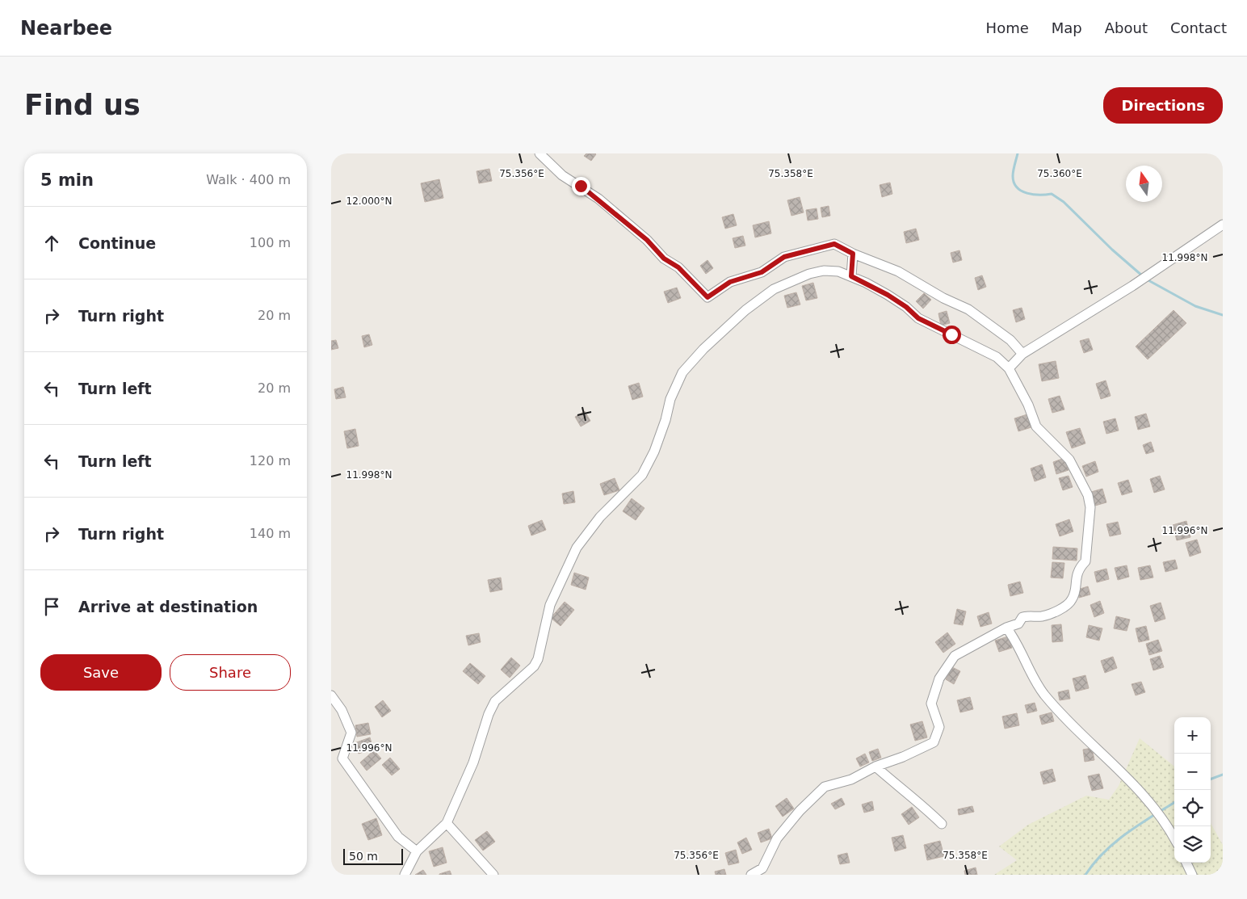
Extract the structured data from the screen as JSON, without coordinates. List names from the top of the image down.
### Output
{
  "scale_bar": "50 m",
  "north": "top",
  "page": {
    "header": "Nearbee",
    "nav": [
      "Home",
      "Map",
      "About",
      "Contact"
    ],
    "buttons": [
      "Directions",
      ["Save", "Share"]
    ],
    "title": "Find us",
    "heading": ["5 min", "Walk · 400 m"],
    "list": [
      ["Continue", "100 m"],
      ["Turn right", "20 m"],
      ["Turn left", "20 m"],
      ["Turn left", "120 m"],
      ["Turn right", "140 m"],
      "Arrive at destination"
    ],
    "map_buttons": ["+", "−"],
    "scale": "50 m"
  },
  "coordinates": [
    "75.356°E",
    "75.358°E",
    "75.360°E",
    "12.000°N",
    "11.998°N",
    "11.996°N"
  ]
}
